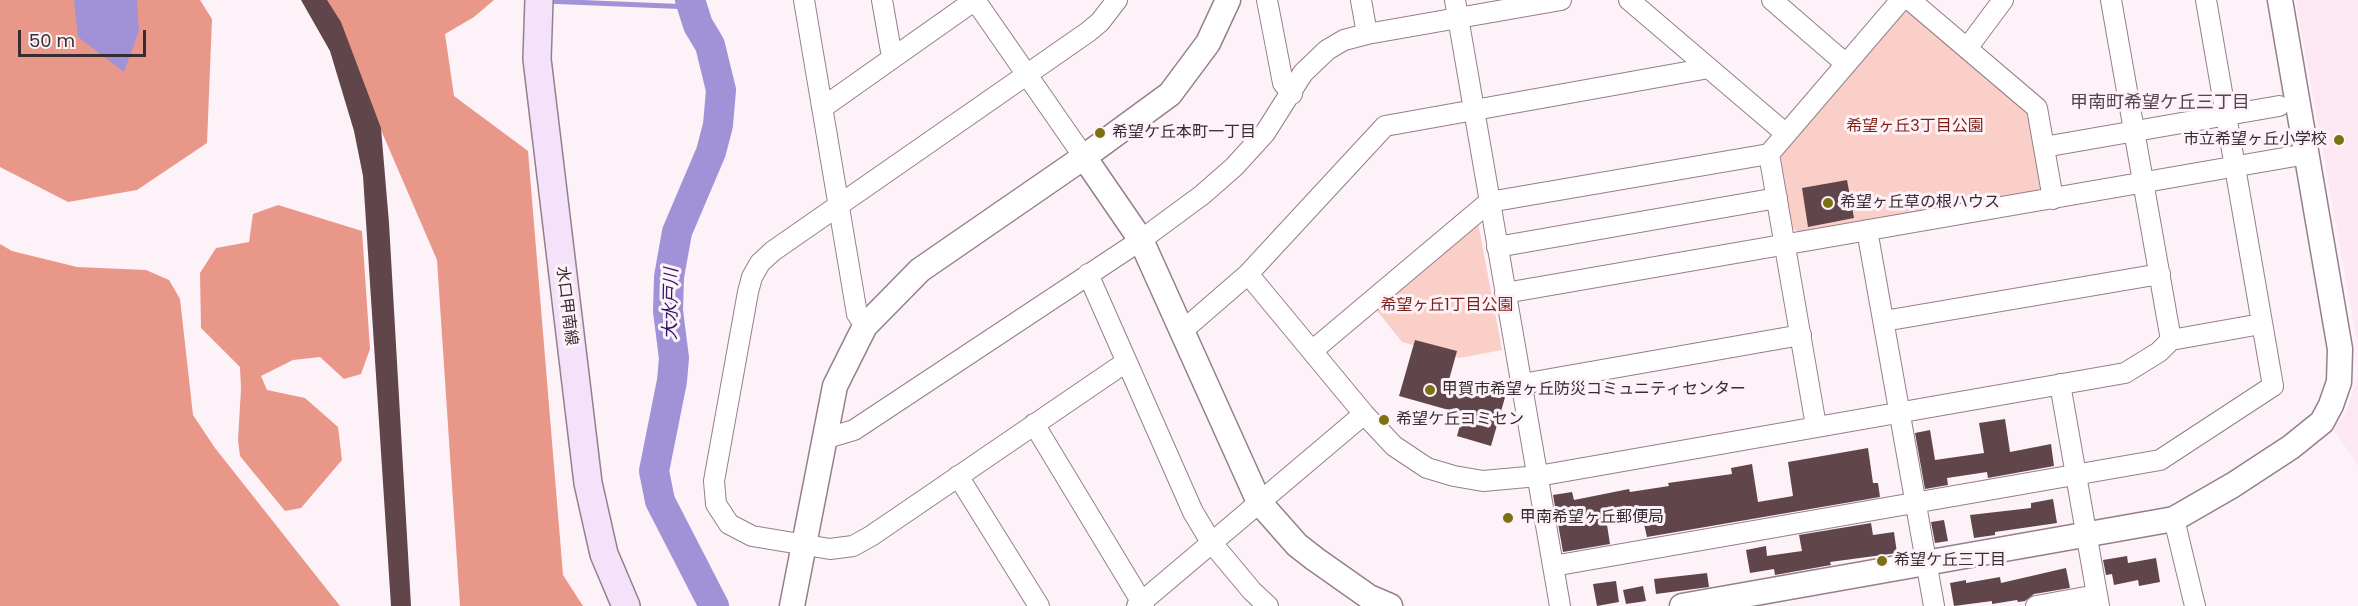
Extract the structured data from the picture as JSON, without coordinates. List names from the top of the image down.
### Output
{
  "streets": {
    "main road": ["水口甲南線"]
  },
  "districts": ["甲南町希望ケ丘三丁目"],
  "water": ["大水戸川"],
  "parks": ["希望ヶ丘3丁目公園", "希望ヶ丘1丁目公園"],
  "places": [
    "希望ケ丘本町一丁目",
    "市立希望ヶ丘小学校",
    "希望ヶ丘草の根ハウス",
    "甲賀市希望ヶ丘防災コミュニティセンター",
    "希望ケ丘コミセン",
    "甲南希望ヶ丘郵便局",
    "希望ケ丘三丁目"
  ],
  "scale_bar": "50 m"
}
